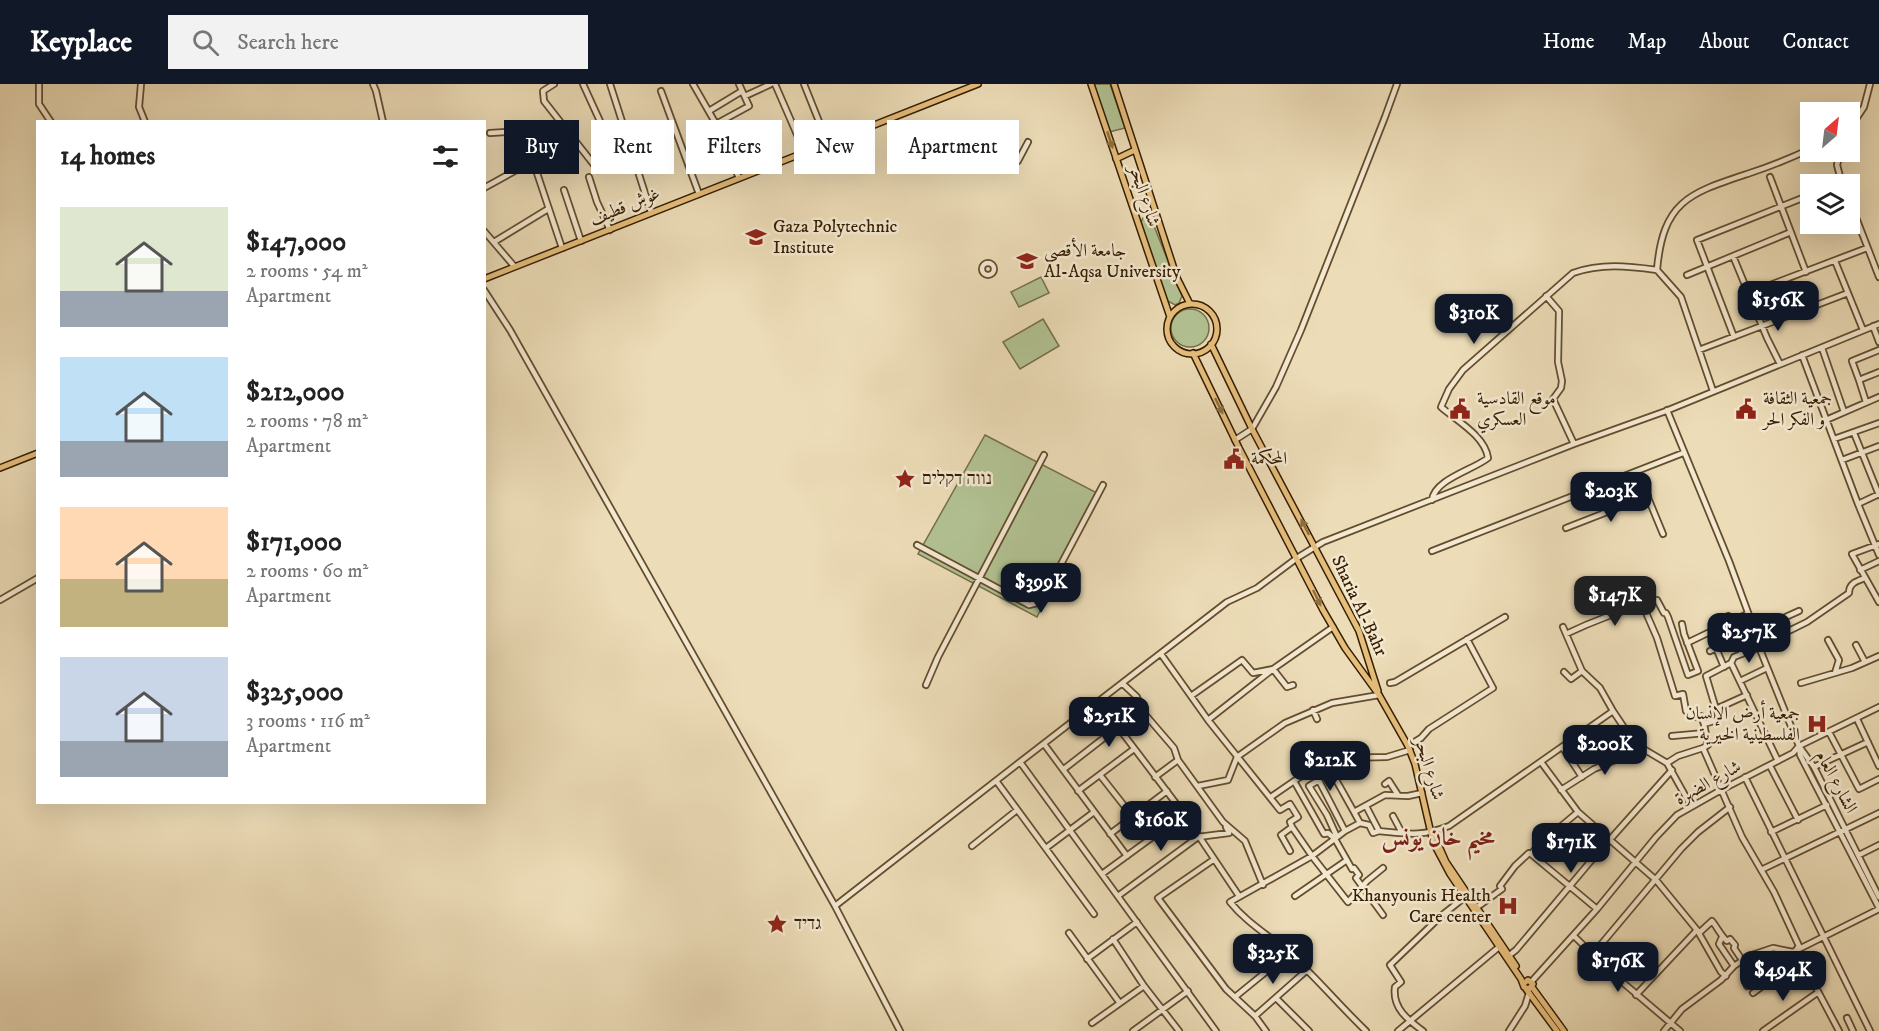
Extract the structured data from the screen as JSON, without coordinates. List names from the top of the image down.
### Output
{
  "streets": {
    "main road": ["شارع البحر", "غوش قطيف", "Sharia Al-Bahr"],
    "street": ["الشارع العام", "شارع الضهرة"]
  },
  "crossings": [
    ["شارع البحر", "Sharia Al-Bahr"],
    ["شارع البحر", "شارع الضهرة"],
    ["الشارع العام", "شارع الضهرة"]
  ],
  "districts": ["مخيم خان يونس"],
  "places": {
    "school or university": ["Gaza Polytechnic Institute", "جامعة الأقصى Al-Aqsa University"],
    "public building": ["موقع القادسية العسكري", "جمعية الثقافة و الفكر الحر", "المحكمة"],
    "place": ["נווה דקלים", "גדיד"],
    "hospital": ["جمعية أرض الإنسان الفلسطينية الخيرية", "Khanyounis Health Care center"]
  },
  "north": "top right",
  "page": {
    "header": "Keyplace",
    "search": "Search here",
    "nav": [
      "Home",
      "Map",
      "About",
      "Contact"
    ],
    "chip": [
      "Buy",
      "Rent",
      "Filters",
      "New",
      "Apartment"
    ],
    "heading": "14 homes",
    "list": [
      {
        "name": "$147,000",
        "note": "2 rooms · 54 m² · Apartment"
      },
      {
        "name": "$212,000",
        "note": "2 rooms · 78 m² · Apartment"
      },
      {
        "name": "$171,000",
        "note": "2 rooms · 60 m² · Apartment"
      },
      {
        "name": "$325,000",
        "note": "3 rooms · 116 m² · Apartment"
      }
    ],
    "price": [
      "$156K",
      "$310K",
      "$203K",
      "$399K",
      "$147K",
      "$257K",
      "$251K",
      "$200K",
      "$212K",
      "$160K",
      "$171K",
      "$325K",
      "$176K",
      "$494K"
    ]
  }
}
